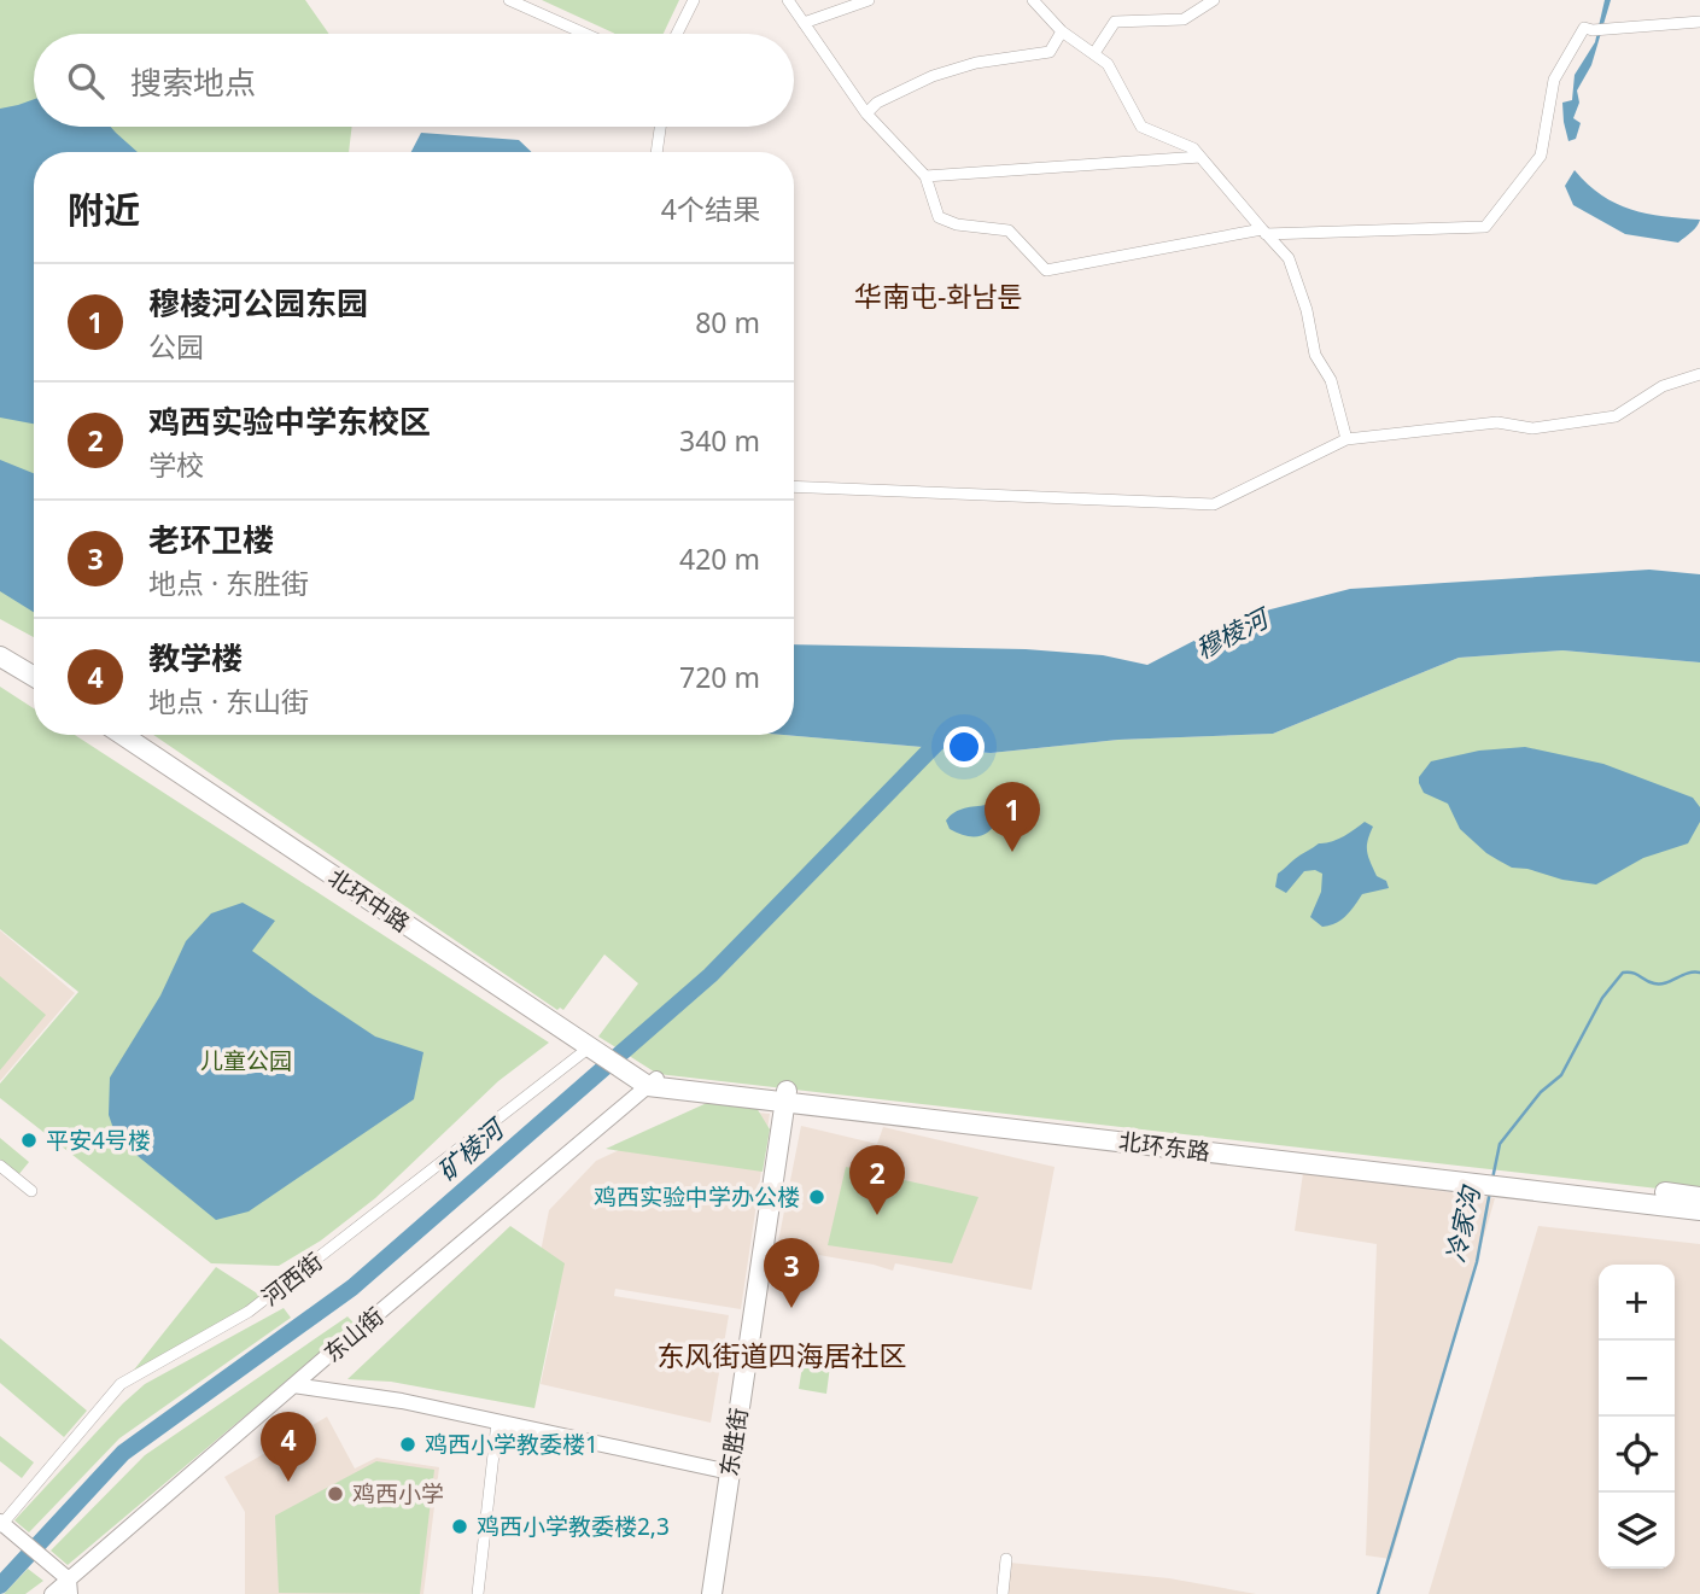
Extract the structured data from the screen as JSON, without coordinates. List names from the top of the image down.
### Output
{
  "streets": {
    "highway": ["北环中路", "北环东路", "东胜街"],
    "main road": ["东山街"],
    "street": ["河西街"]
  },
  "crossings": [
    ["北环中路", "北环东路"],
    ["北环中路", "河西街"],
    ["北环中路", "东山街"],
    ["北环东路", "东山街"],
    ["北环东路", "东胜街"]
  ],
  "districts": ["华南屯-화남툰", "东风街道四海居社区"],
  "water": ["穆棱河", "矿棱河", "冷家沟"],
  "parks": ["儿童公园"],
  "places": [
    "平安4号楼",
    "鸡西实验中学办公楼",
    "鸡西小学教委楼1",
    "鸡西小学",
    "鸡西小学教委楼2,3"
  ],
  "page": {
    "search": "搜索地点",
    "heading": ["附近", "4个结果"],
    "list": [
      {
        "mark": "1",
        "name": "穆棱河公园东园",
        "note": "公园",
        "value": "80 m"
      },
      {
        "mark": "2",
        "name": "鸡西实验中学东校区",
        "note": "学校",
        "value": "340 m"
      },
      {
        "mark": "3",
        "name": "老环卫楼",
        "note": "地点 · 东胜街",
        "value": "420 m"
      },
      {
        "mark": "4",
        "name": "教学楼",
        "note": "地点 · 东山街",
        "value": "720 m"
      }
    ],
    "pins": [
      "1",
      "2",
      "3",
      "4"
    ],
    "map_buttons": ["+", "−"]
  }
}
